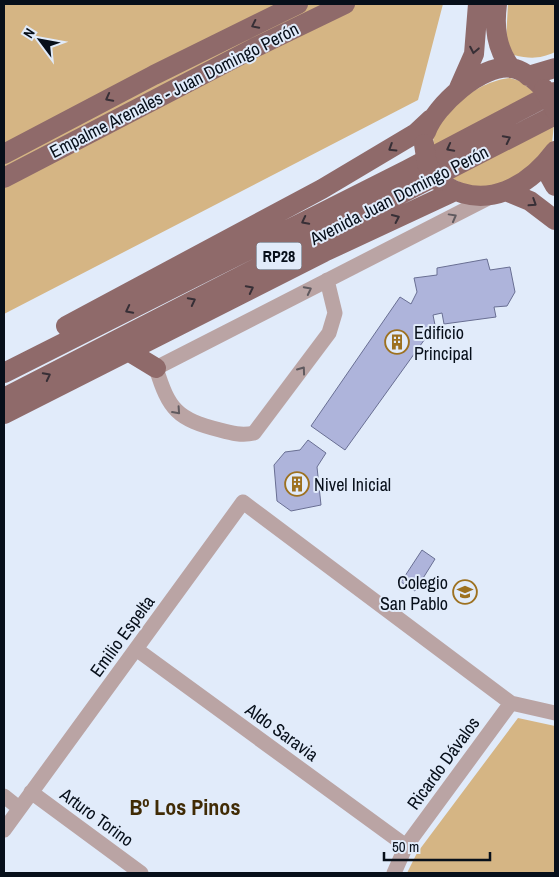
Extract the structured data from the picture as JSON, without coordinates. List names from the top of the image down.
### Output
{
  "streets": {
    "main road": ["Empalme Arenales - Juan Domingo Perón", "Avenida Juan Domingo Perón", "RP28"],
    "street": [
      "Emilio Espelta",
      "Aldo Saravia",
      "Ricardo Dávalos",
      "Arturo Torino"
    ]
  },
  "crossings": [
    ["Emilio Espelta", "Aldo Saravia"],
    ["Emilio Espelta", "Ricardo Dávalos"],
    ["Emilio Espelta", "Arturo Torino"],
    ["Aldo Saravia", "Ricardo Dávalos"]
  ],
  "districts": ["Bº Los Pinos"],
  "places": {
    "building": ["Edificio Principal", "Nivel Inicial"],
    "school or university": ["Colegio San Pablo"]
  },
  "scale_bar": "50 m",
  "north": "top left"
}
